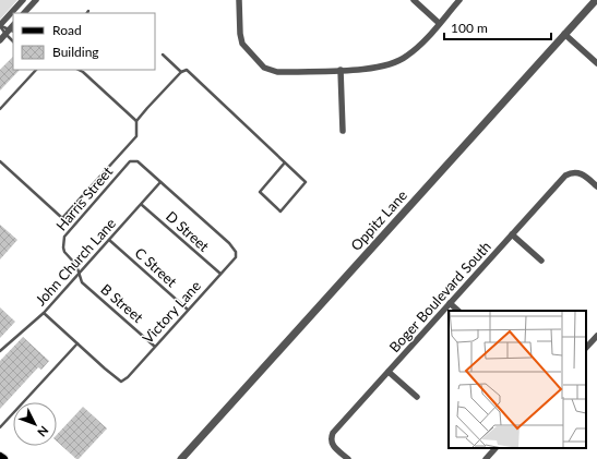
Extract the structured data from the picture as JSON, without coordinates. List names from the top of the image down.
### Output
{
  "streets": {
    "street": ["Oppitz Lane", "Boger Boulevard South"],
    "lane": [
      "Harris Street",
      "D Street",
      "John Church Lane",
      "C Street",
      "B Street",
      "Victory Lane"
    ]
  },
  "crossings": [
    ["Harris Street", "John Church Lane"],
    ["Harris Street", "B Street"],
    ["Harris Street", "Victory Lane"],
    ["D Street", "John Church Lane"],
    ["D Street", "Victory Lane"],
    ["John Church Lane", "C Street"],
    ["John Church Lane", "B Street"],
    ["John Church Lane", "Victory Lane"],
    ["C Street", "Victory Lane"],
    ["B Street", "Victory Lane"]
  ],
  "legend": ["Road", "Building"],
  "scale_bar": "100 m",
  "north": "bottom right"
}
